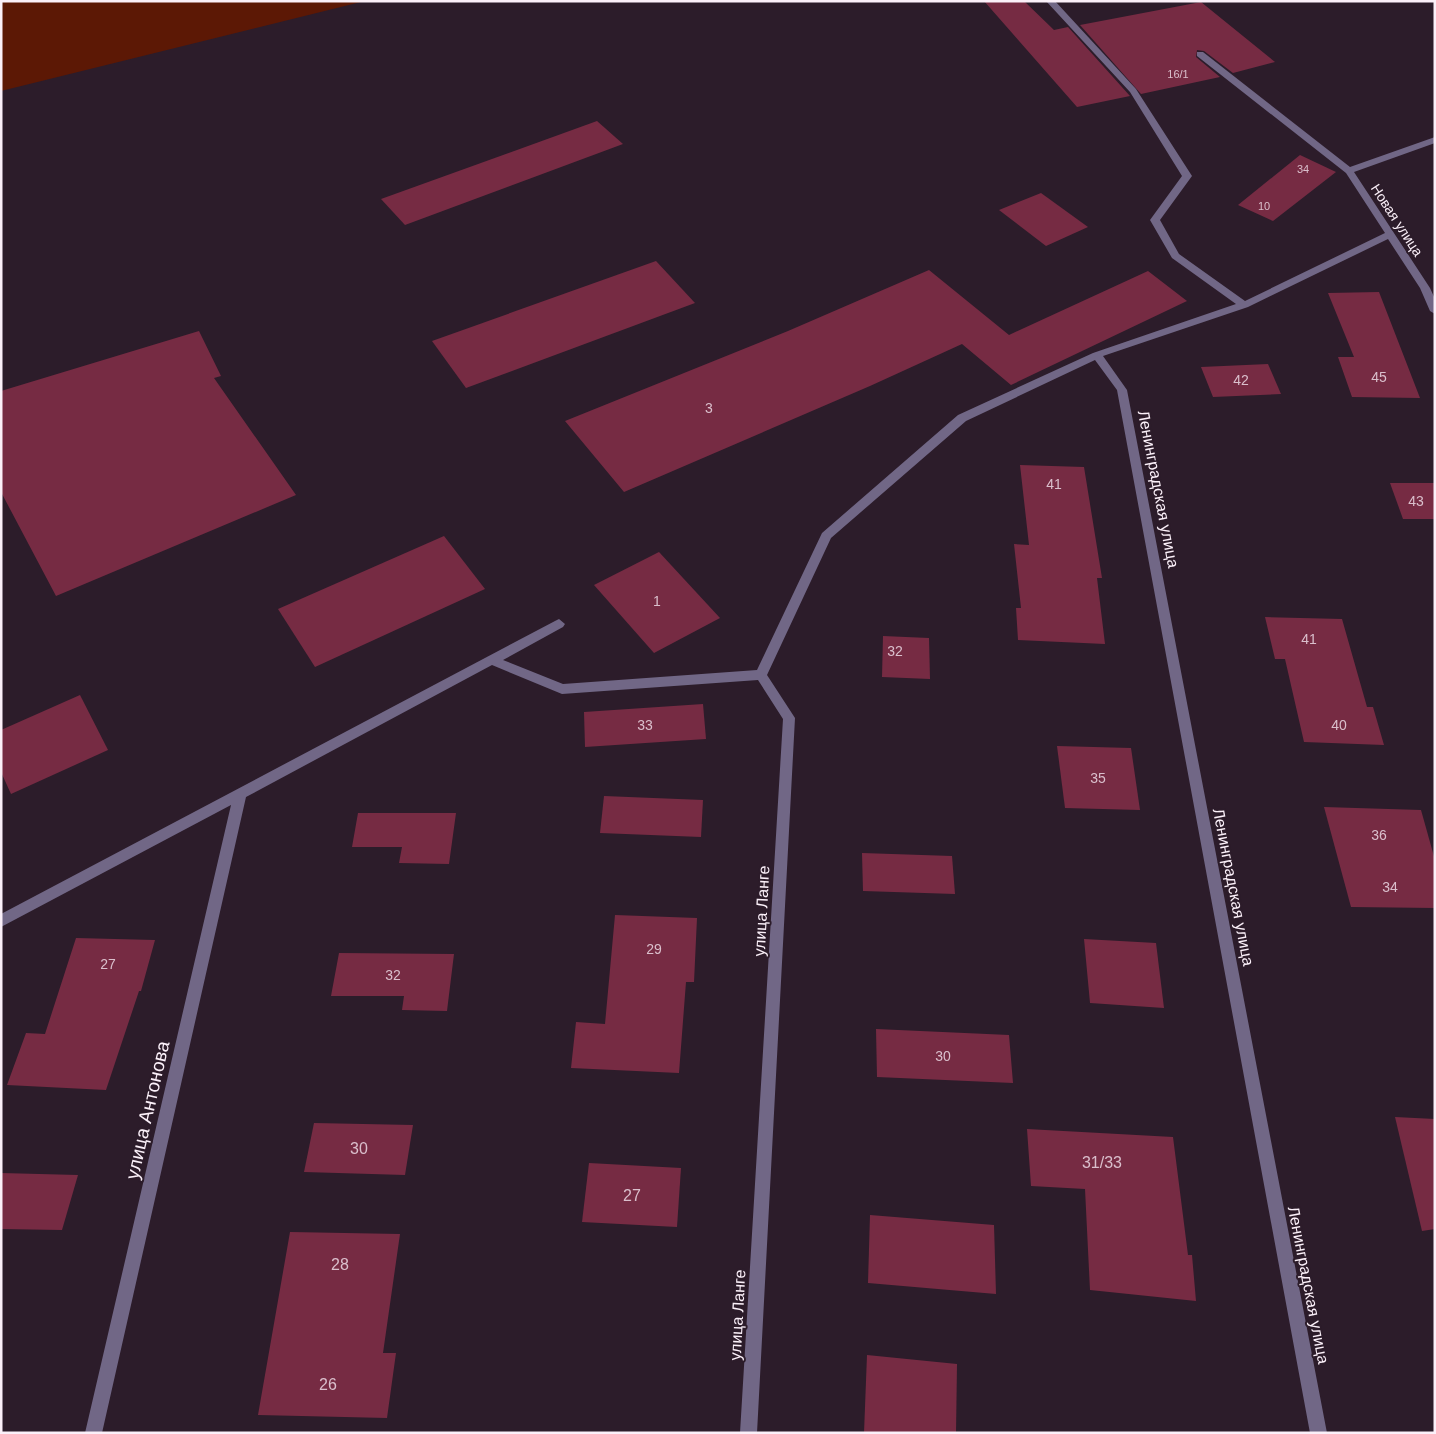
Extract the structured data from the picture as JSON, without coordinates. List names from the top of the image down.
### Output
{
  "streets": {
    "street": [
      "Новая улица",
      "Ленинградская улица",
      "улица Ланге",
      "улица Антонова"
    ]
  },
  "house_numbers": [
    "16/1",
    "34",
    "10",
    "45",
    "42",
    "3",
    "41",
    "43",
    "1",
    "41",
    "32",
    "33",
    "40",
    "35",
    "36",
    "34",
    "29",
    "27",
    "32",
    "30",
    "30",
    "31/33",
    "27",
    "28",
    "26"
  ]
}
